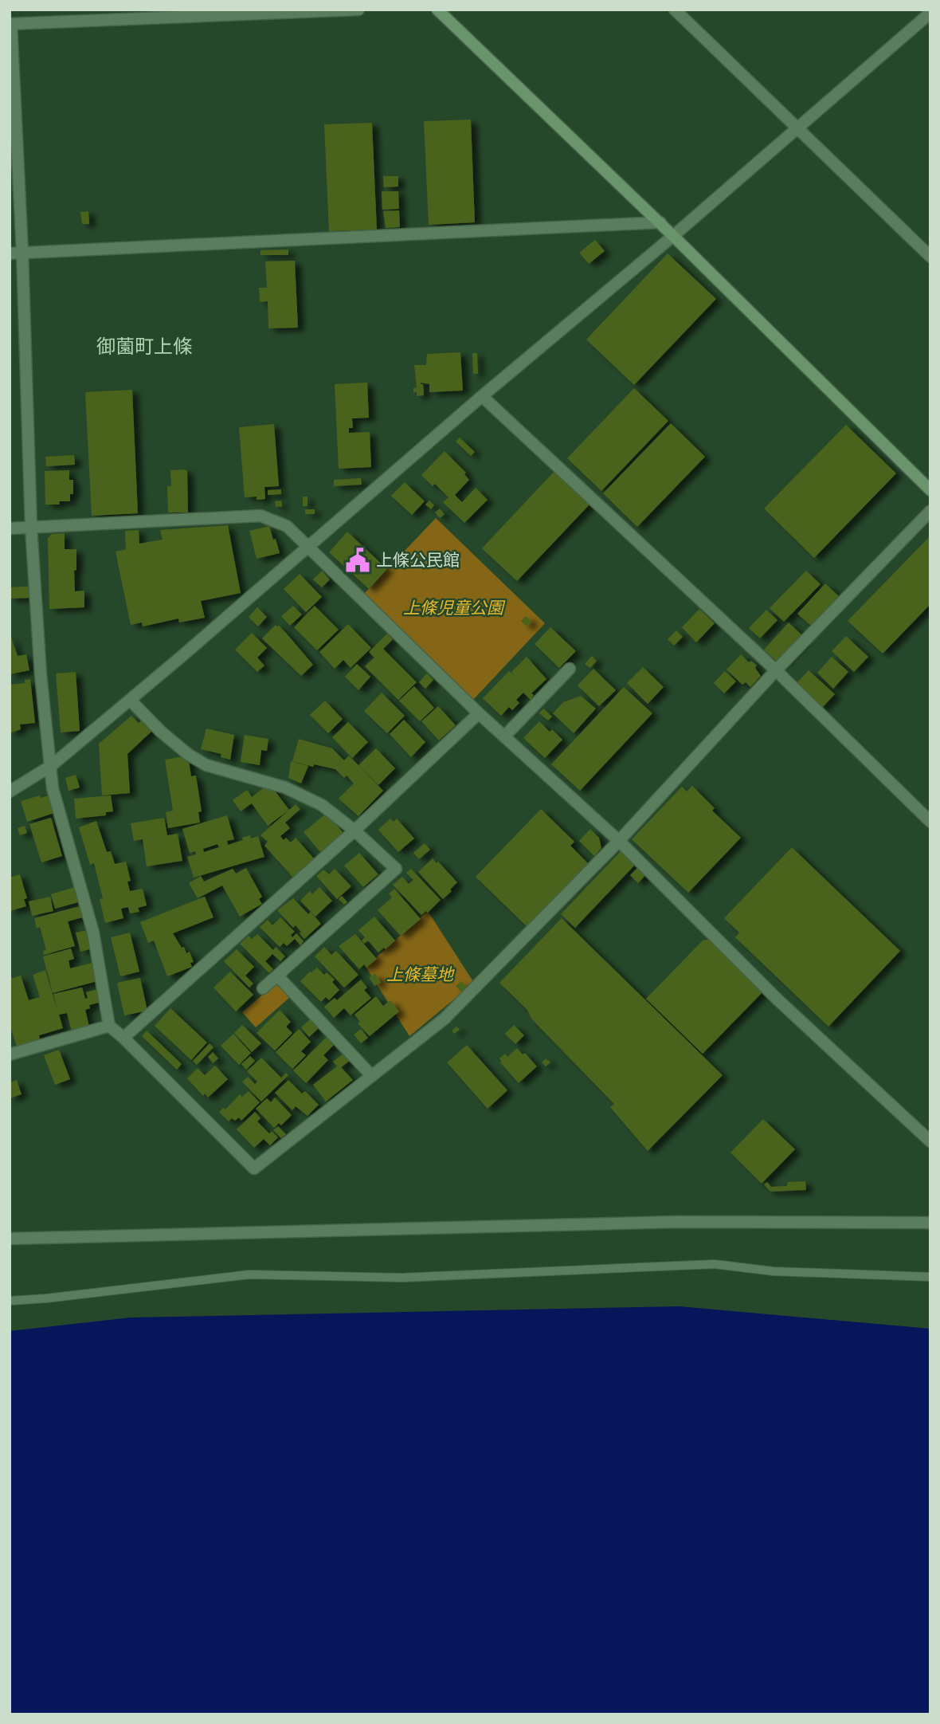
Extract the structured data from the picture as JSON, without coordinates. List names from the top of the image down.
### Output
{
  "districts": ["御薗町上條"],
  "parks": ["上條児童公園", "上條墓地"],
  "places": {
    "public building": ["上條公民館"]
  }
}
